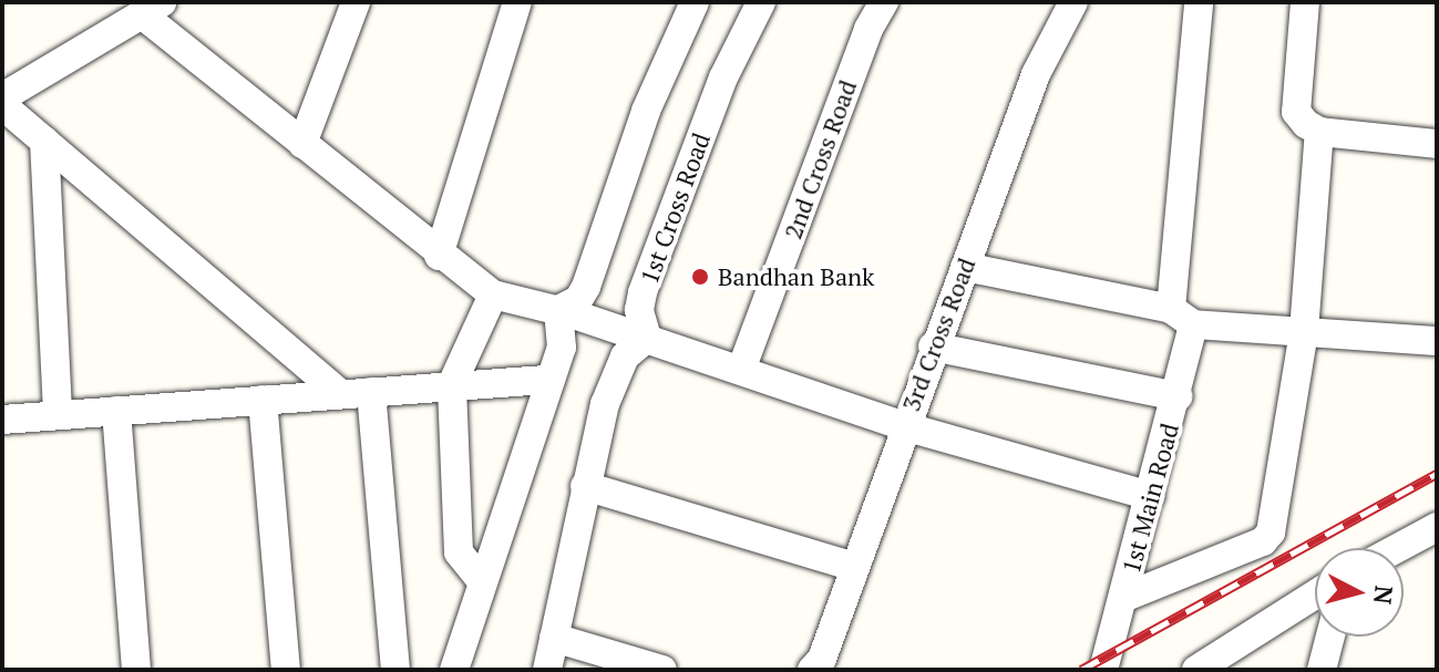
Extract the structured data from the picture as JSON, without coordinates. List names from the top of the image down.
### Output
{
  "streets": {
    "street": [
      "2nd Cross Road",
      "1st Cross Road",
      "3rd Cross Road",
      "1st Main Road"
    ]
  },
  "places": ["Bandhan Bank"],
  "north": "right"
}
